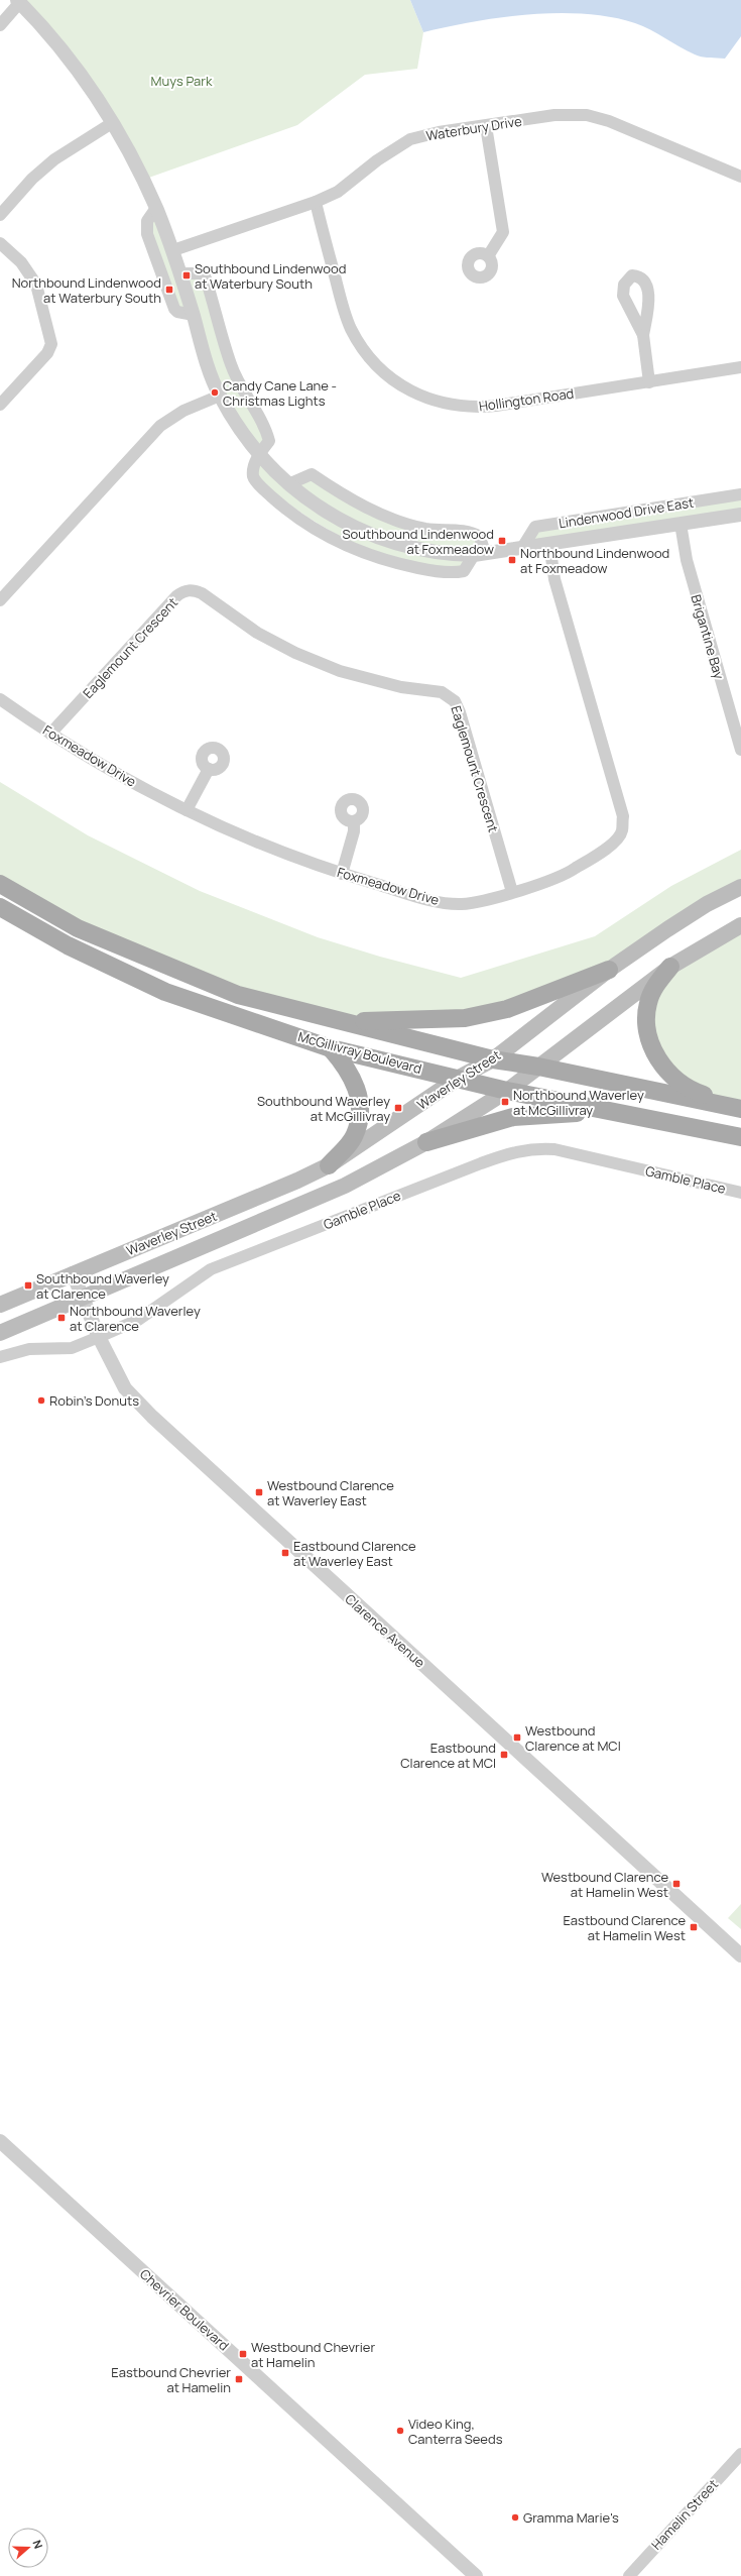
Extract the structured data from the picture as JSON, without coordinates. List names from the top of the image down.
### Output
{
  "streets": {
    "main road": ["McGillivray Boulevard", "Waverley Street"],
    "street": [
      "Waterbury Drive",
      "Hollington Road",
      "Lindenwood Drive East",
      "Brigantine Bay",
      "Eaglemount Crescent",
      "Foxmeadow Drive",
      "Gamble Place",
      "Clarence Avenue",
      "Chevrier Boulevard",
      "Hamelin Street"
    ]
  },
  "crossings": [
    ["Waterbury Drive", "Hollington Road"],
    ["Waterbury Drive", "Lindenwood Drive East"],
    ["Lindenwood Drive East", "Brigantine Bay"],
    ["Lindenwood Drive East", "Foxmeadow Drive"],
    ["Eaglemount Crescent", "Foxmeadow Drive"],
    ["McGillivray Boulevard", "Waverley Street"],
    ["Waverley Street", "Clarence Avenue"],
    ["Gamble Place", "Clarence Avenue"]
  ],
  "parks": ["Muys Park"],
  "places": {
    "transit": [
      "Southbound Lindenwood at Waterbury South",
      "Northbound Lindenwood at Waterbury South",
      "Southbound Lindenwood at Foxmeadow",
      "Northbound Lindenwood at Foxmeadow",
      "Northbound Waverley at McGillivray",
      "Southbound Waverley at McGillivray",
      "Southbound Waverley at Clarence",
      "Northbound Waverley at Clarence",
      "Westbound Clarence at Waverley East",
      "Eastbound Clarence at Waverley East",
      "Westbound Clarence at MCI",
      "Eastbound Clarence at MCI",
      "Westbound Clarence at Hamelin West",
      "Eastbound Clarence at Hamelin West",
      "Westbound Chevrier at Hamelin",
      "Eastbound Chevrier at Hamelin"
    ],
    "other": [
      "Candy Cane Lane - Christmas Lights",
      "Robin's Donuts",
      "Video King, Canterra Seeds",
      "Gramma Marie's"
    ]
  },
  "north": "right"
}
